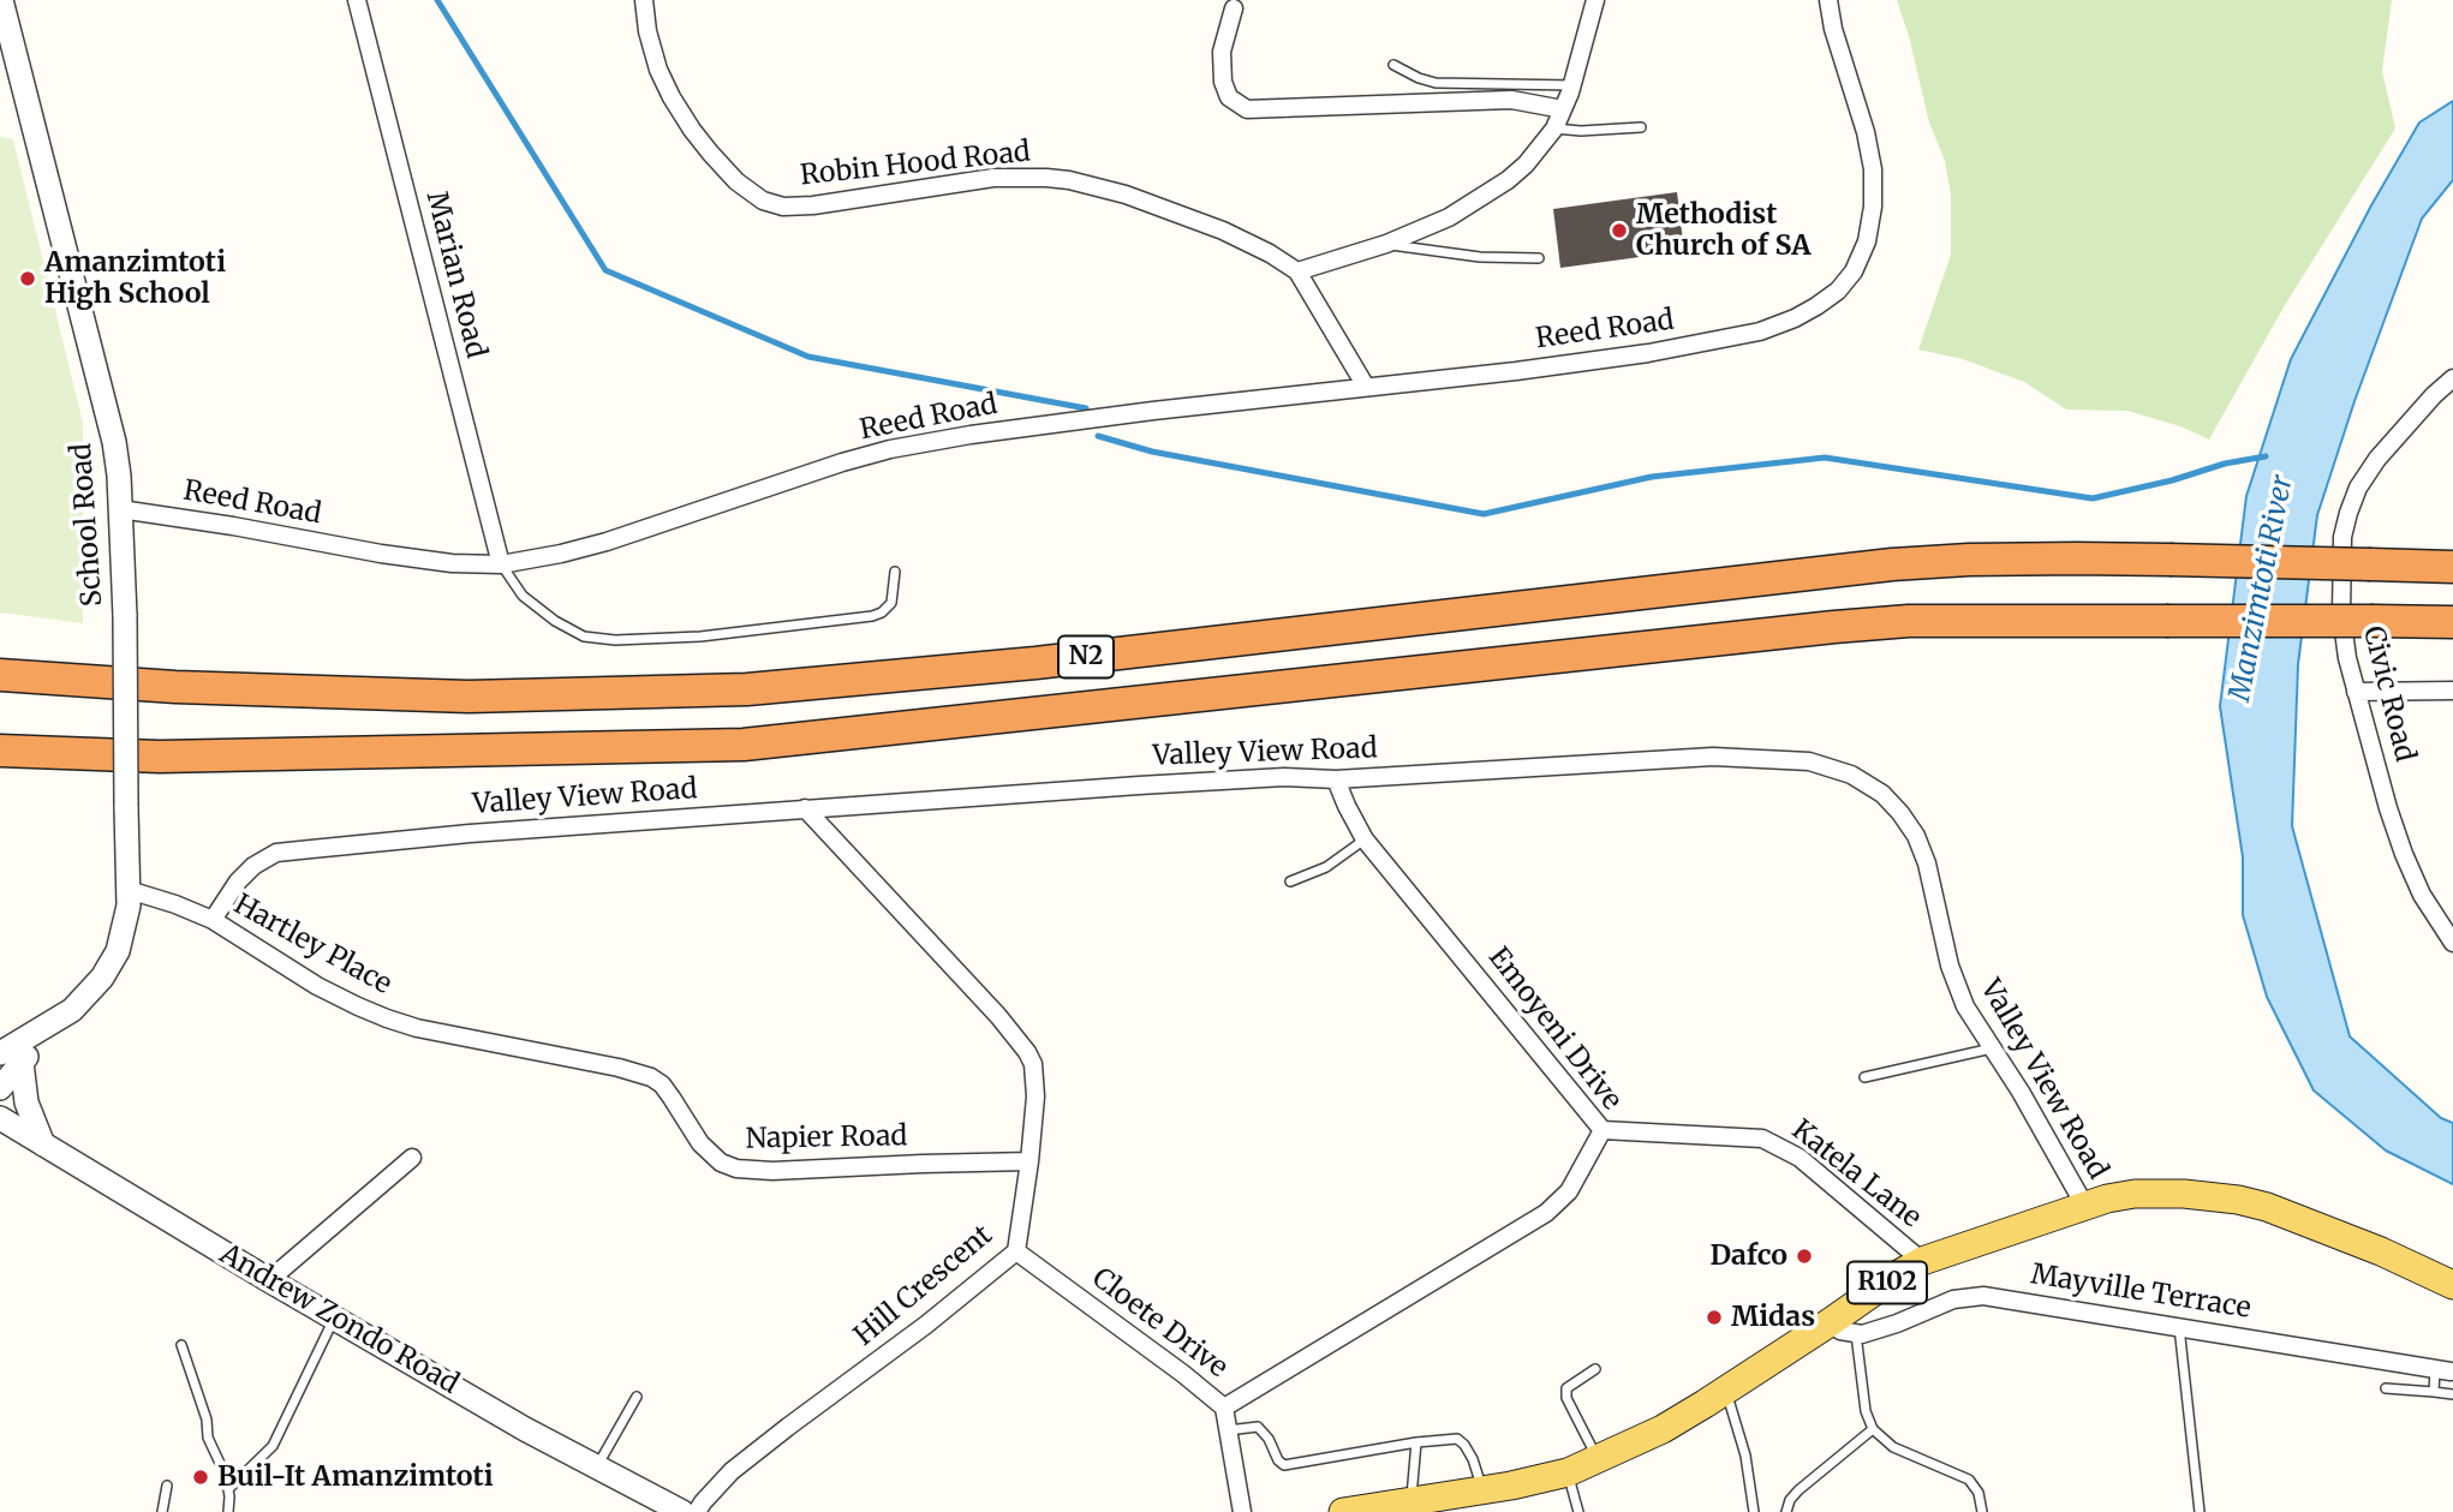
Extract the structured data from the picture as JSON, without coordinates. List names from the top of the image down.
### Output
{
  "streets": {
    "highway": ["N2"],
    "main road": ["R102"],
    "street": [
      "Robin Hood Road",
      "Marian Road",
      "Reed Road",
      "School Road",
      "Civic Road",
      "Valley View Road",
      "Hartley Place",
      "Emoyeni Drive",
      "Napier Road",
      "Katela Lane",
      "Hill Crescent",
      "Mayville Terrace",
      "Andrew Zondo Road",
      "Cloete Drive"
    ]
  },
  "crossings": [
    ["Marian Road", "Reed Road"],
    ["Reed Road", "School Road"],
    ["School Road", "Hartley Place"],
    ["Valley View Road", "Hartley Place"],
    ["Valley View Road", "Emoyeni Drive"],
    ["Valley View Road", "R102"],
    ["Valley View Road", "Hill Crescent"],
    ["Hartley Place", "Napier Road"],
    ["Emoyeni Drive", "Katela Lane"],
    ["Emoyeni Drive", "Cloete Drive"],
    ["Napier Road", "Hill Crescent"],
    ["Katela Lane", "R102"],
    ["Hill Crescent", "Cloete Drive"]
  ],
  "water": ["Manzimtoti River"],
  "places": [
    "Methodist Church of SA",
    "Amanzimtoti High School",
    "Dafco",
    "Midas",
    "Buil-It Amanzimtoti"
  ]
}
